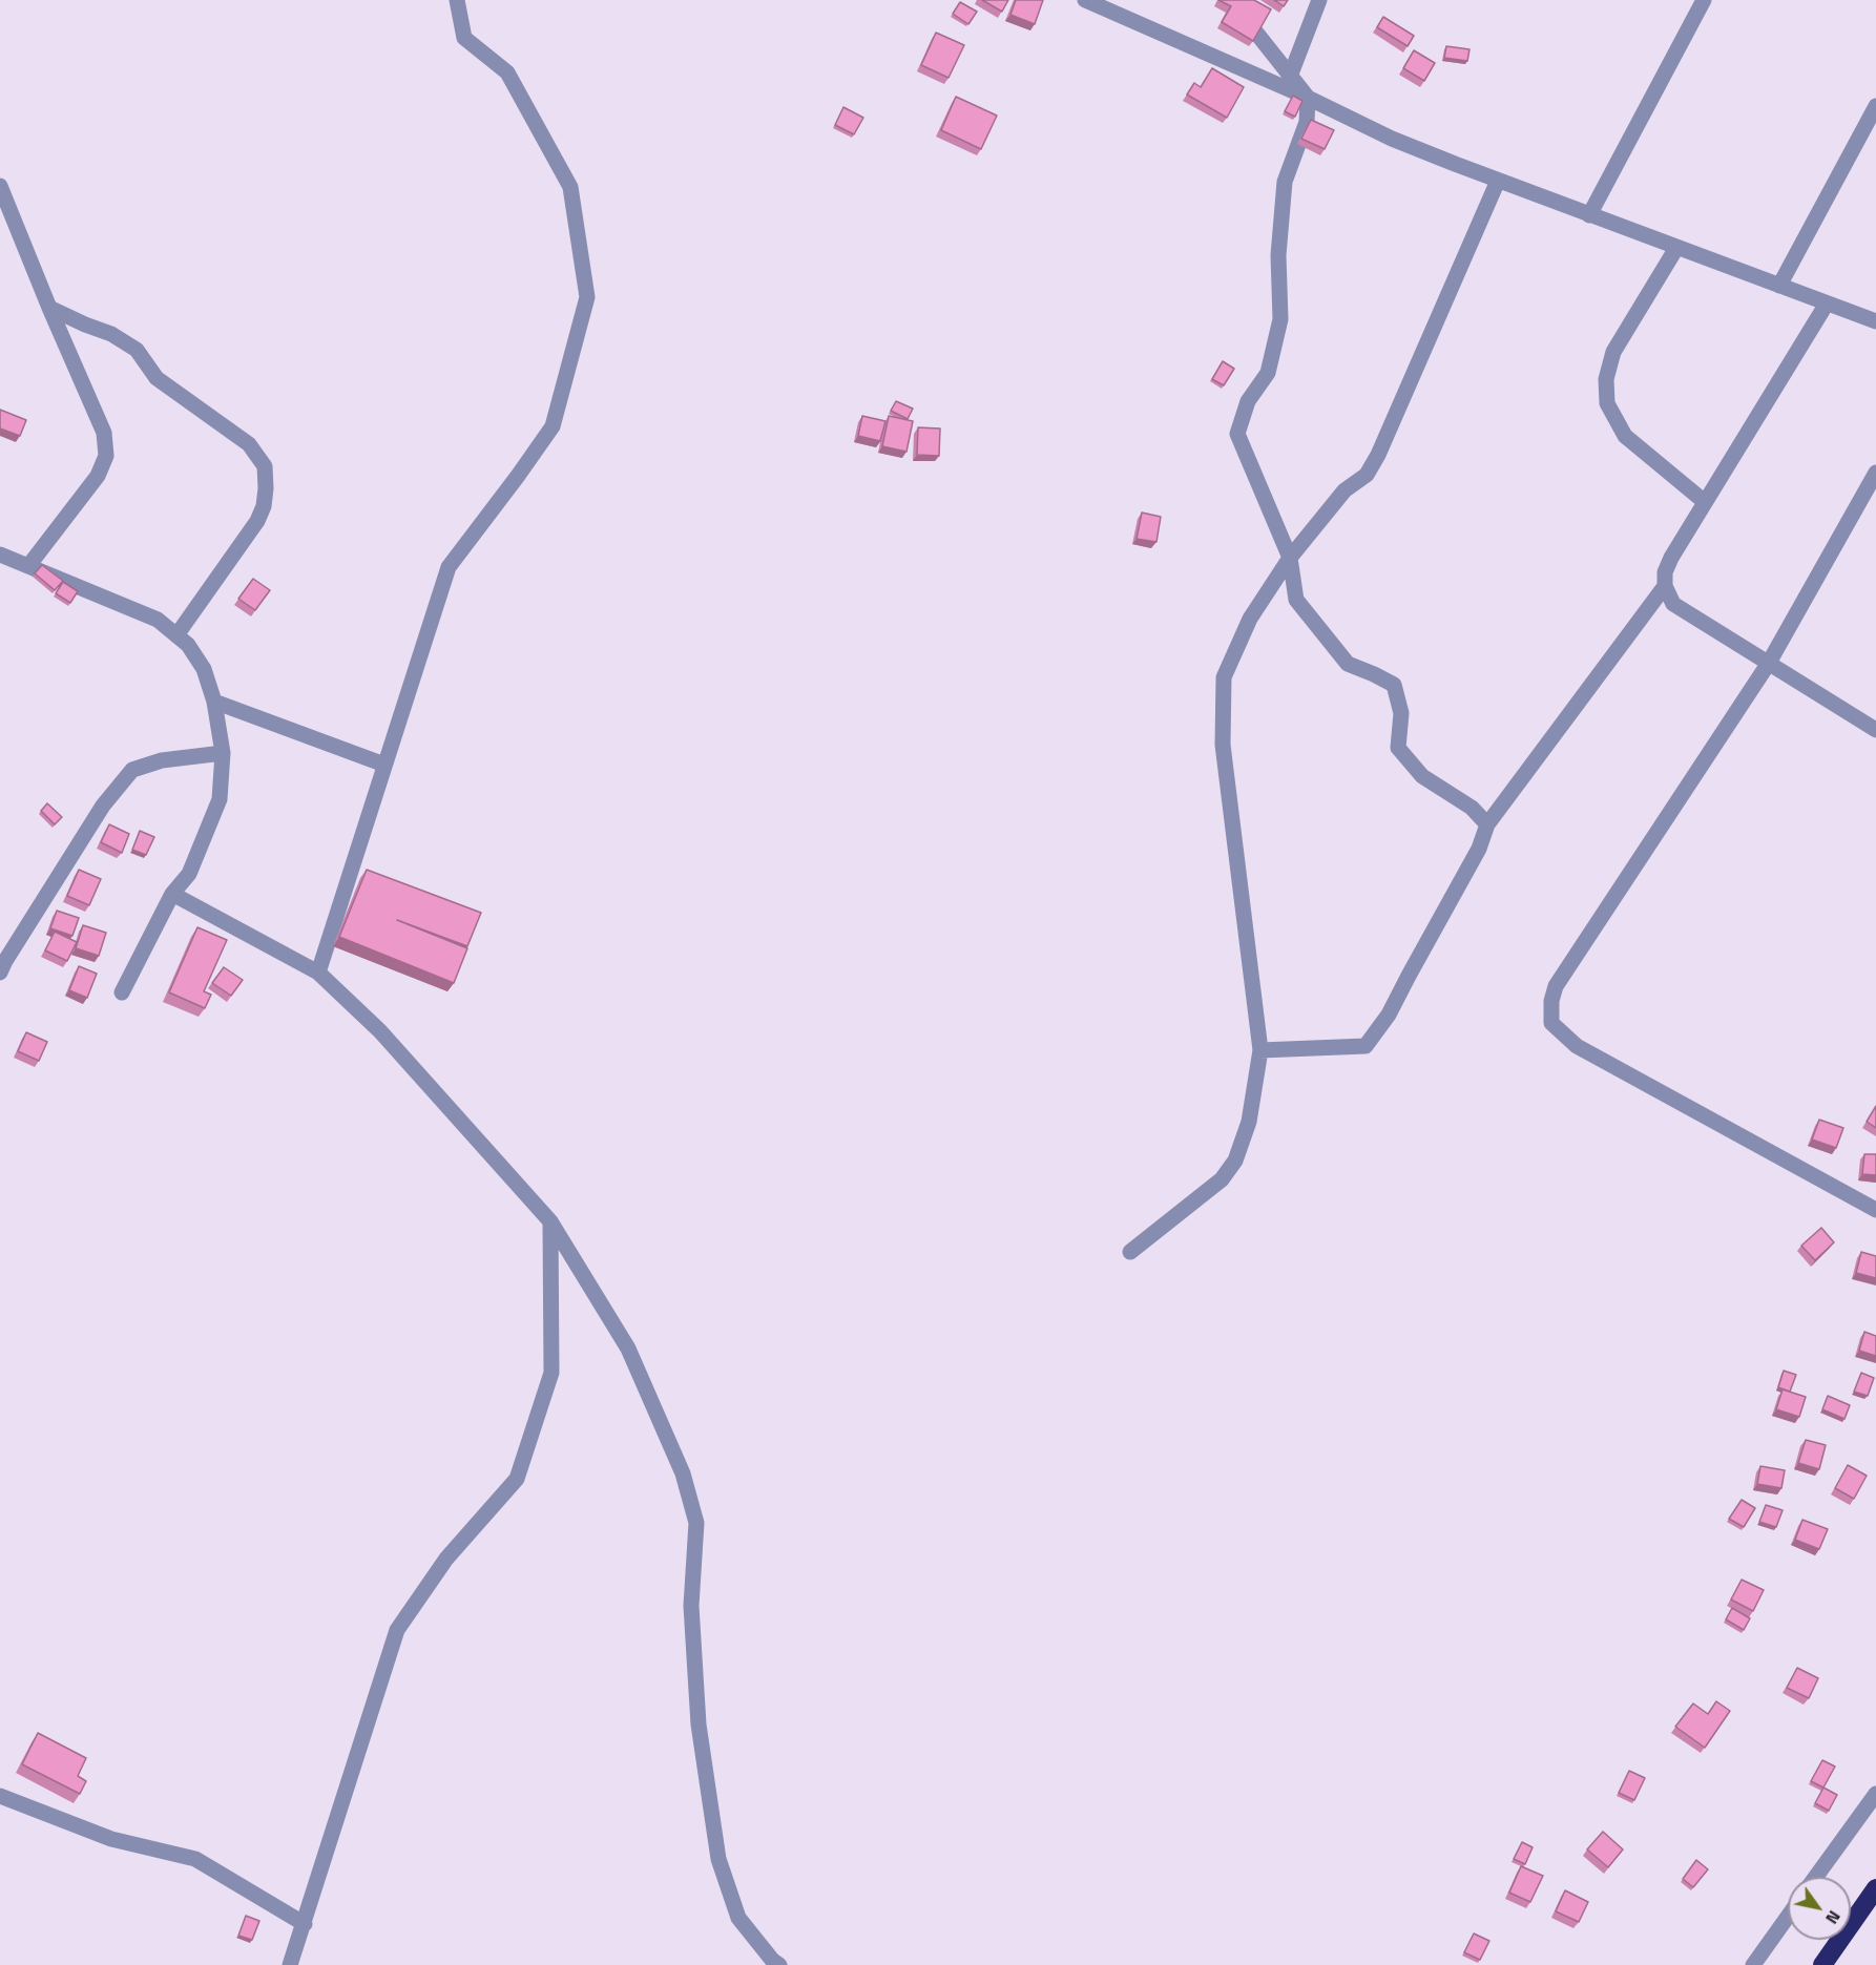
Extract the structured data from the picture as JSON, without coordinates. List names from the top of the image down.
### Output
{
  "north": "bottom right"
}
